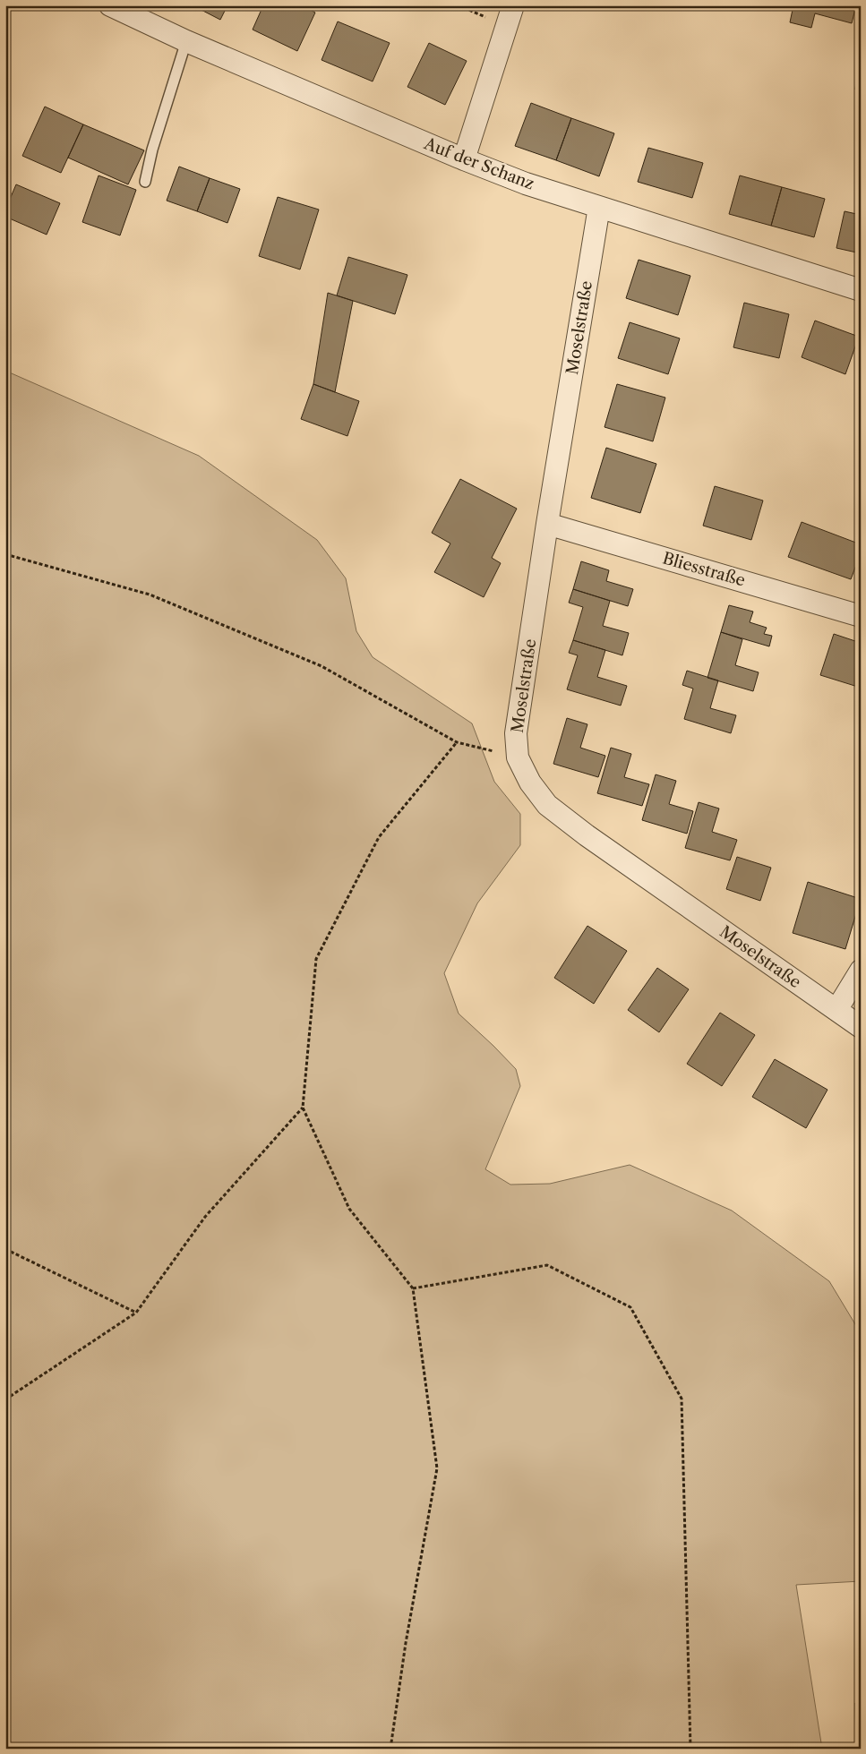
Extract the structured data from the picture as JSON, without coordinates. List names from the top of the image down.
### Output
{
  "streets": {
    "street": ["Auf der Schanz", "Moselstraße", "Bliesstraße"]
  },
  "crossings": [
    ["Auf der Schanz", "Moselstraße"],
    ["Moselstraße", "Bliesstraße"]
  ]
}
